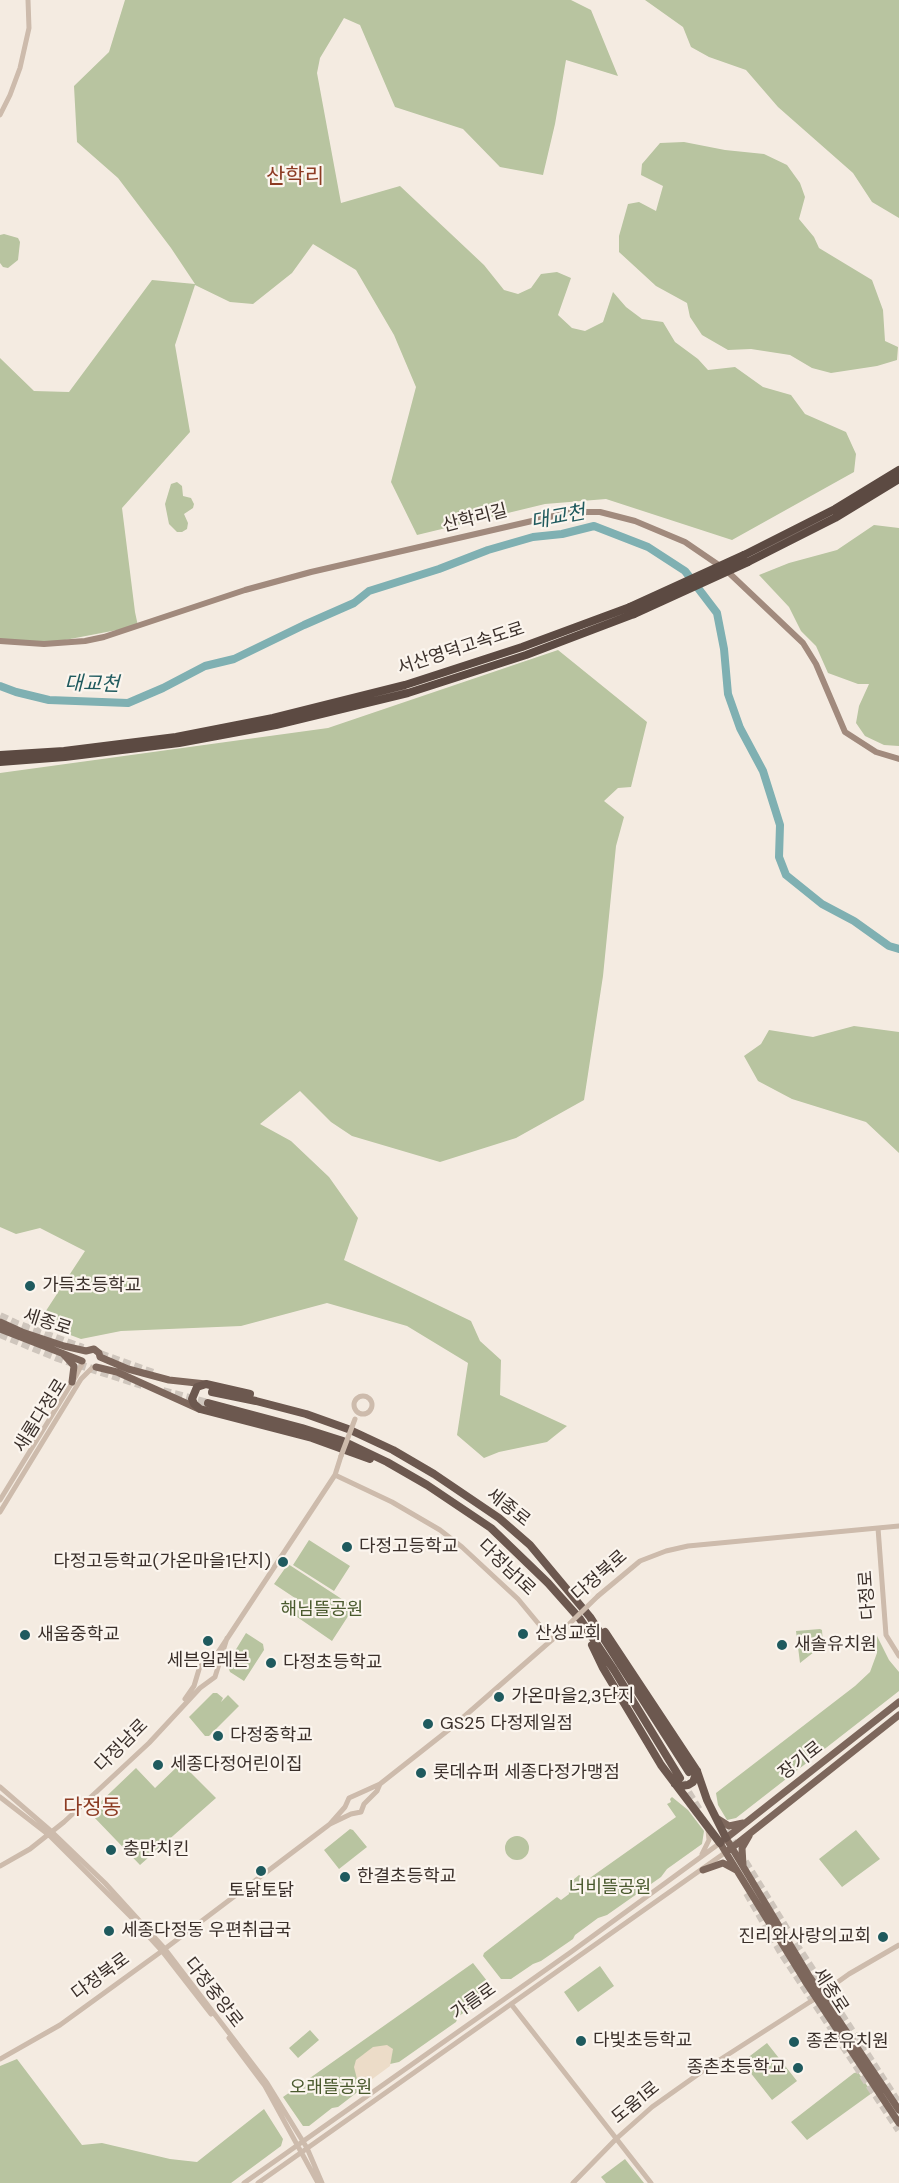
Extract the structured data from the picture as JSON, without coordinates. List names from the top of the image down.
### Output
{
  "streets": {
    "highway": ["서산영덕고속도로", "세종로"],
    "main road": ["산학리길", "장기로"],
    "street": [
      "새롬다정로",
      "다정남1로",
      "다정북로",
      "다정로",
      "다정남로",
      "다정중앙로",
      "가름로",
      "도움1로"
    ]
  },
  "crossings": [
    ["세종로", "새롬다정로"],
    ["세종로", "장기로"],
    ["세종로", "가름로"],
    ["세종로", "도움1로"],
    ["다정남1로", "다정북로"],
    ["다정북로", "다정로"],
    ["다정북로", "다정중앙로"],
    ["다정남로", "다정중앙로"],
    ["장기로", "가름로"],
    ["다정중앙로", "가름로"]
  ],
  "districts": ["산학리", "다정동"],
  "water": ["대교천"],
  "parks": ["해님뜰공원", "너비뜰공원", "오래뜰공원"],
  "places": [
    "가득초등학교",
    "다정고등학교",
    "다정고등학교(가온마을1단지)",
    "산성교회",
    "새움중학교",
    "세븐일레븐",
    "새솔유치원",
    "다정초등학교",
    "가온마을2,3단지",
    "GS25 다정제일점",
    "다정중학교",
    "세종다정어린이집",
    "롯데슈퍼 세종다정가맹점",
    "충만치킨",
    "토닭토닭",
    "한결초등학교",
    "세종다정동 우편취급국",
    "진리와사랑의교회",
    "다빛초등학교",
    "종촌유치원",
    "종촌초등학교"
  ]
}
